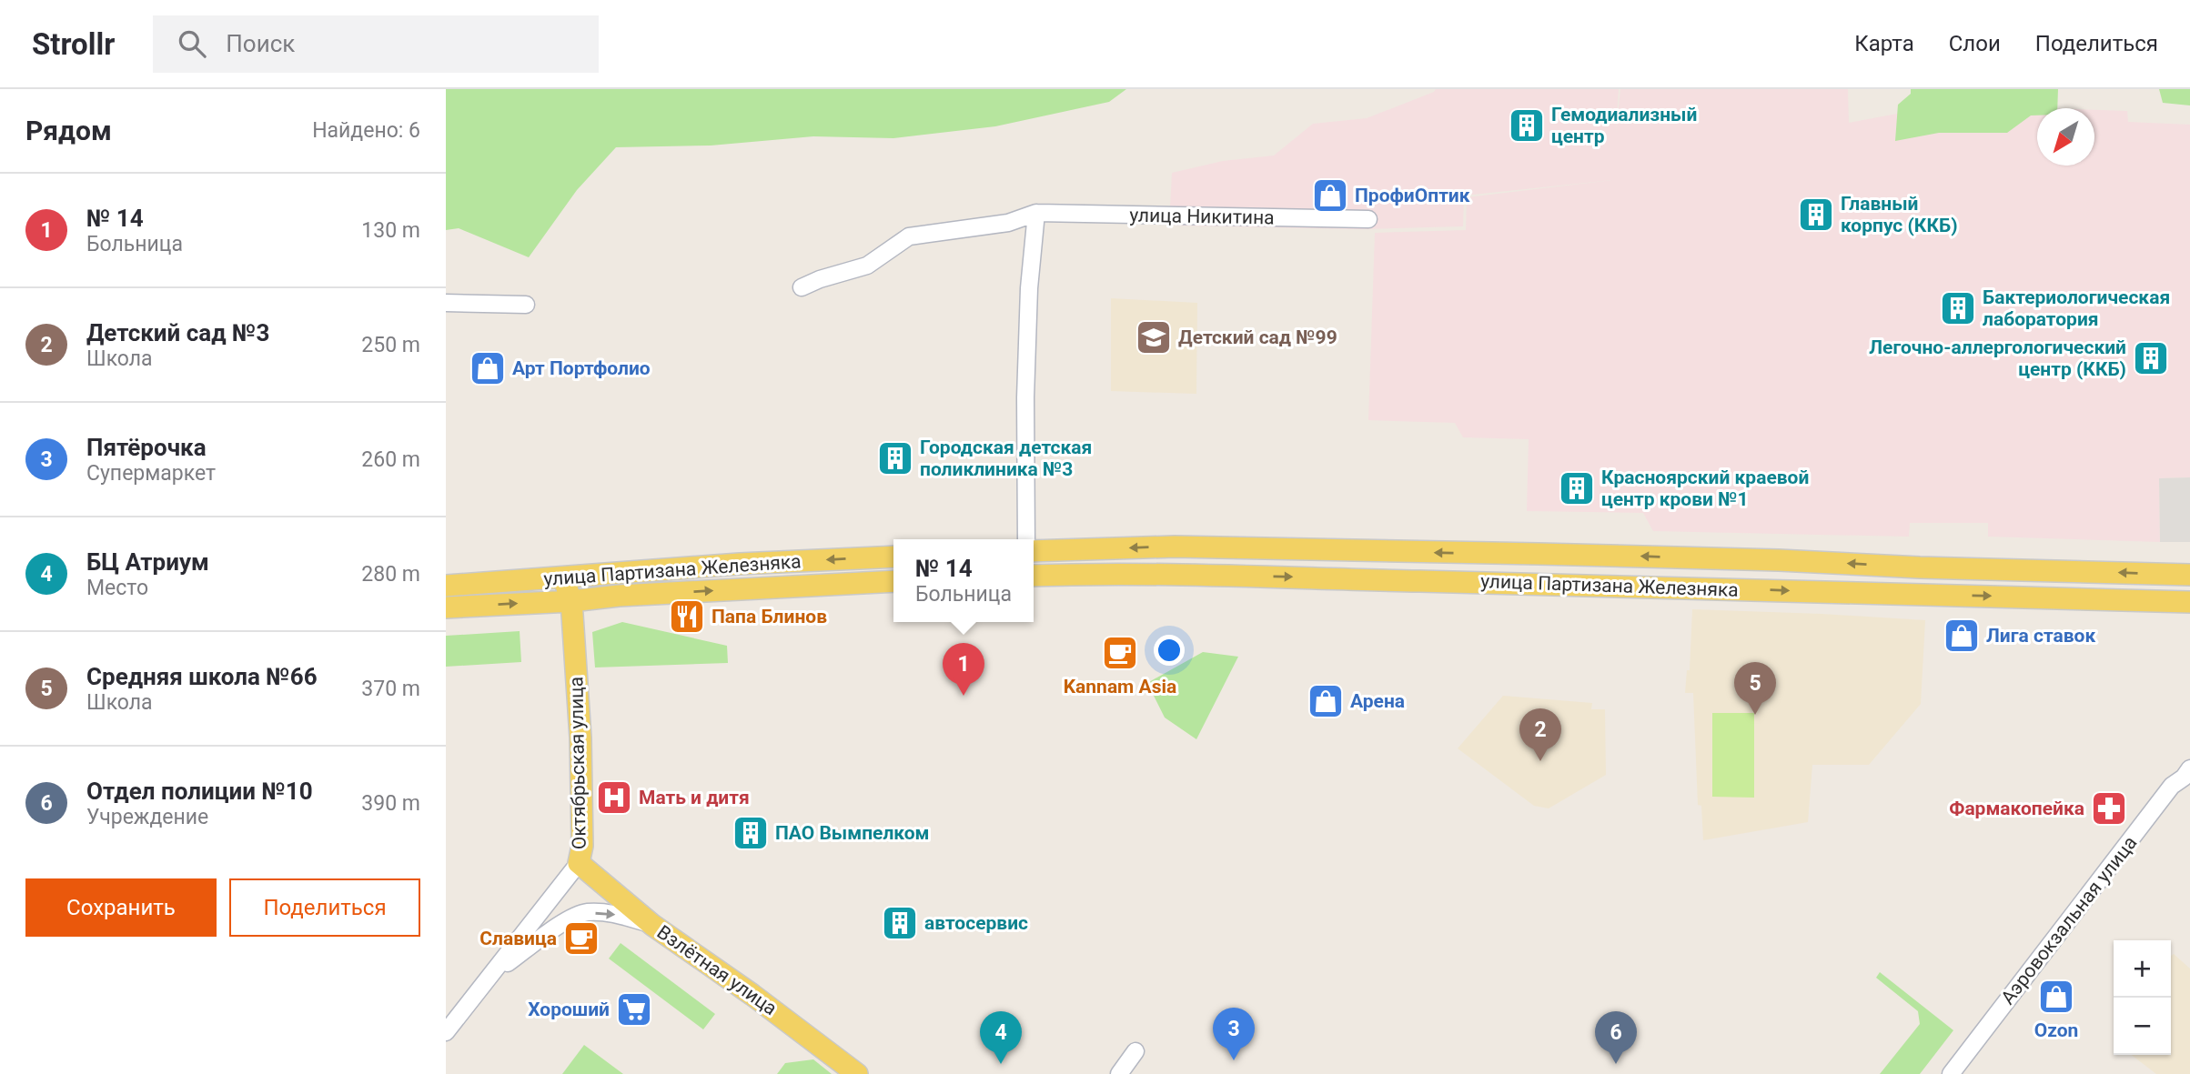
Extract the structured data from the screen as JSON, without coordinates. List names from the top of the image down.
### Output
{
  "streets": {
    "main road": ["улица Партизана Железняка", "Октябрьская улица", "Взлётная улица"],
    "street": ["улица Никитина", "Аэровокзальная улица"]
  },
  "crossings": [
    ["улица Партизана Железняка", "Октябрьская улица"],
    ["Октябрьская улица", "Взлётная улица"]
  ],
  "places": {
    "building": [
      "Гемодиализный центр",
      "Главный корпус (ККБ)",
      "Бактериологическая лаборатория",
      "Легочно-аллергологический центр (ККБ)",
      "Городская детская поликлиника №3",
      "Красноярский краевой центр крови №1",
      "ПАО Вымпелком",
      "автосервис"
    ],
    "shop": [
      "ПрофиОптик",
      "Арт Портфолио",
      "Лига ставок",
      "Арена",
      "Ozon"
    ],
    "school or university": ["Детский сад №99"],
    "restaurant": ["Папа Блинов"],
    "cafe": ["Kannam Asia", "Славица"],
    "hospital": ["Мать и дитя"],
    "pharmacy": ["Фармакопейка"],
    "supermarket": ["Хороший"]
  },
  "north": "bottom left",
  "page": {
    "header": "Strollr",
    "search": "Поиск",
    "nav": ["Карта", "Слои", "Поделиться"],
    "heading": ["Рядом", "Найдено: 6"],
    "list": [
      {
        "mark": "1",
        "name": "№ 14",
        "note": "Больница",
        "value": "130 m"
      },
      {
        "mark": "2",
        "name": "Детский сад №3",
        "note": "Школа",
        "value": "250 m"
      },
      {
        "mark": "3",
        "name": "Пятёрочка",
        "note": "Супермаркет",
        "value": "260 m"
      },
      {
        "mark": "4",
        "name": "БЦ Атриум",
        "note": "Место",
        "value": "280 m"
      },
      {
        "mark": "5",
        "name": "Средняя школа №66",
        "note": "Школа",
        "value": "370 m"
      },
      {
        "mark": "6",
        "name": "Отдел полиции №10",
        "note": "Учреждение",
        "value": "390 m"
      }
    ],
    "popup": ["№ 14", "Больница"],
    "pins": [
      "1",
      "5",
      "2",
      "3",
      "4",
      "6"
    ],
    "buttons": ["Сохранить", "Поделиться"],
    "map_buttons": ["+", "−"]
  }
}
